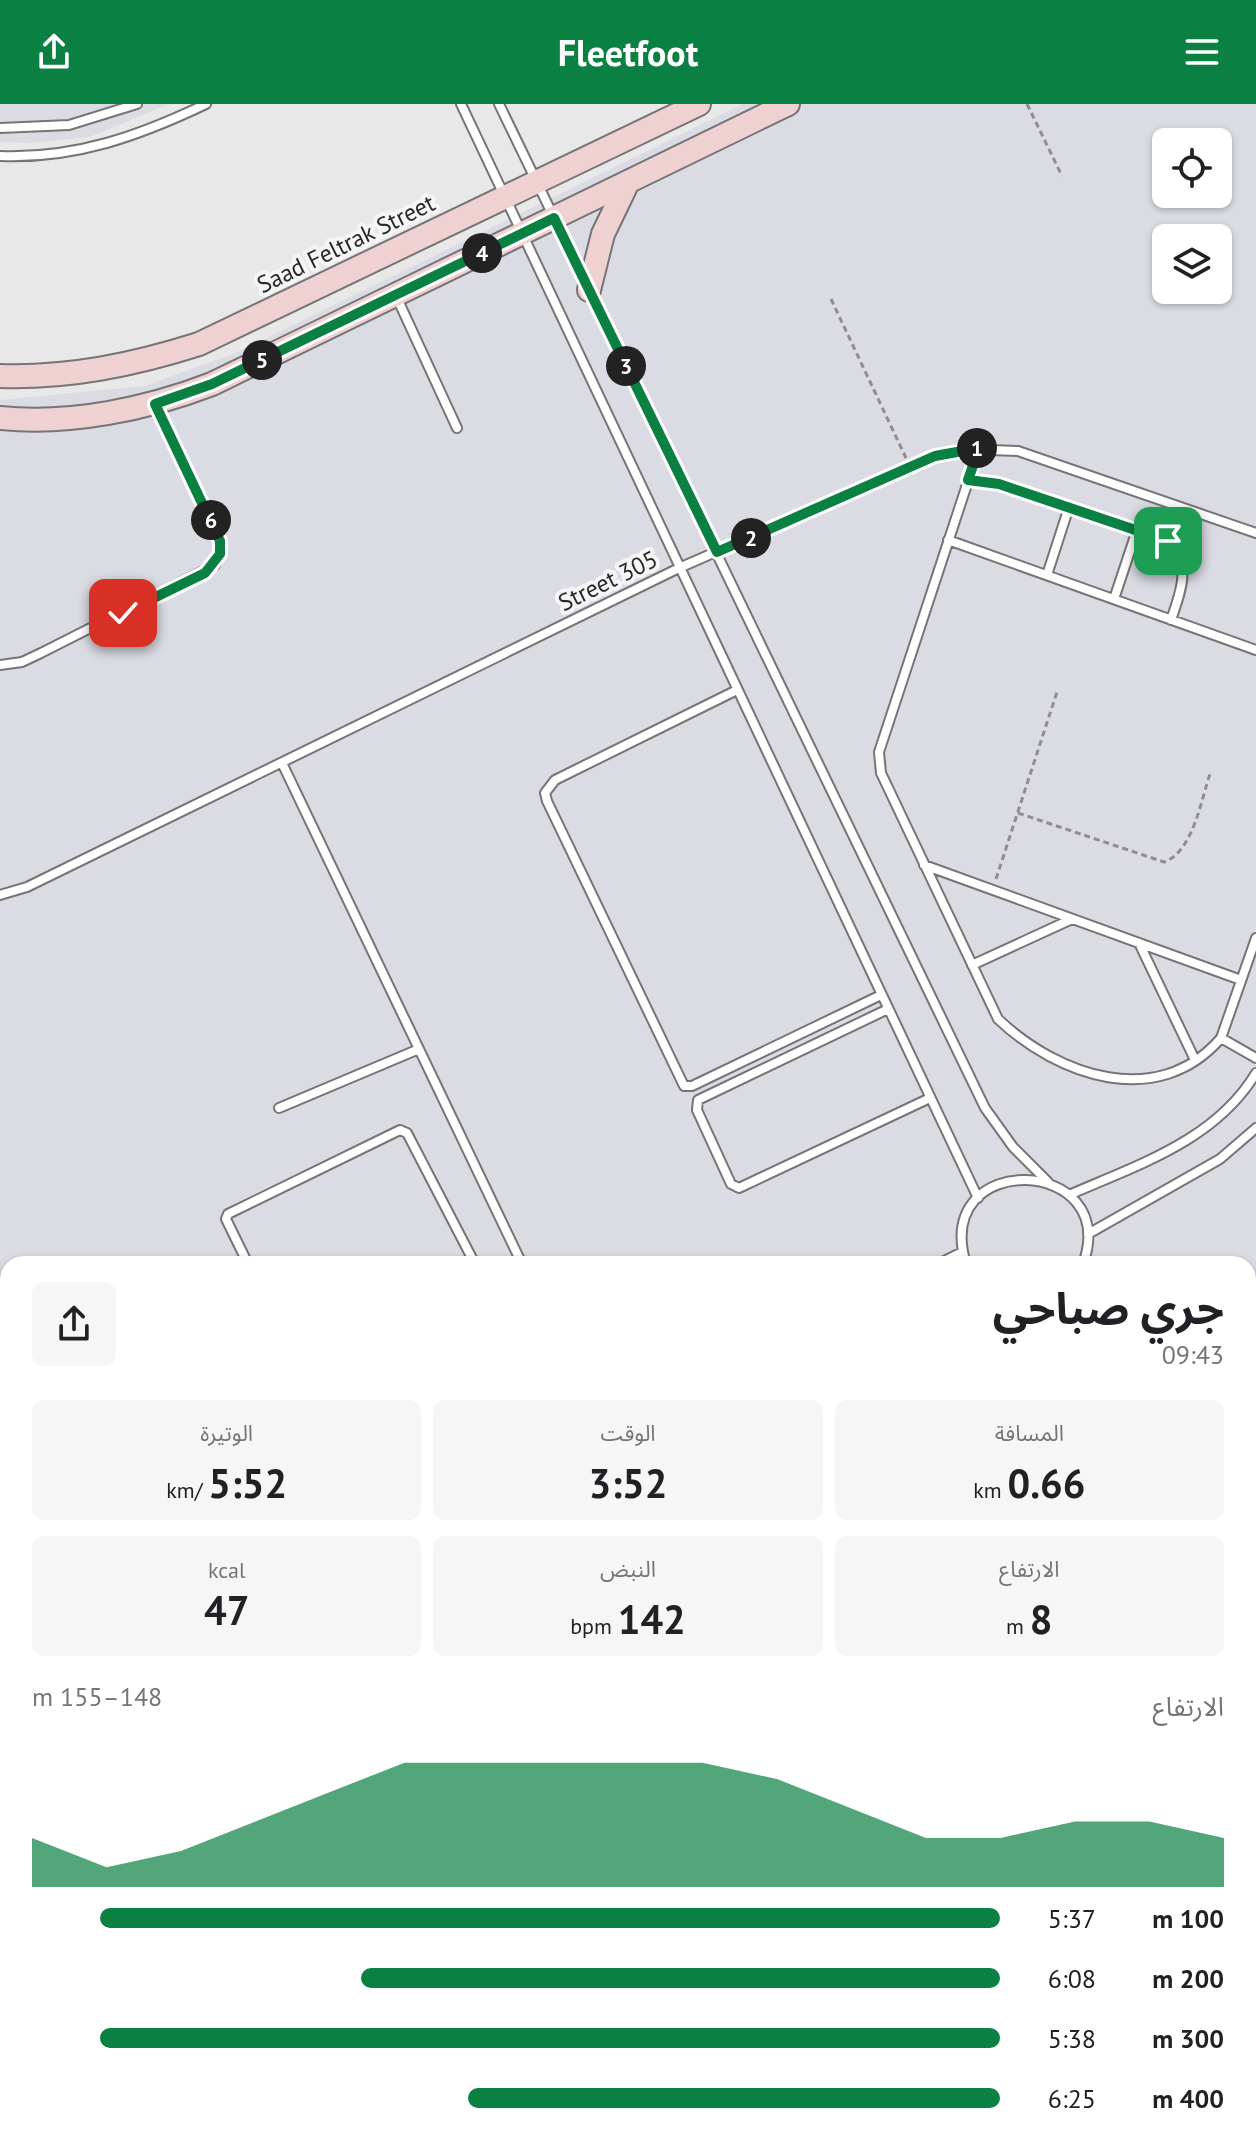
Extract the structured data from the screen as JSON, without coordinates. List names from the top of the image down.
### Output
{
  "streets": {
    "street": ["Saad Feltrak Street"],
    "lane": ["Street 305"]
  },
  "page": {
    "header": "Fleetfoot",
    "pins": [
      "4",
      "5",
      "3",
      "1",
      "6",
      "2"
    ],
    "heading": ["جري صباحي", "09:43"],
    "stats": [
      ["المسافة", "0.66 km"],
      ["الوقت", "3:52"],
      ["الوتيرة", "5:52 /km"],
      ["الارتفاع", "8 m"],
      ["النبض", "142 bpm"],
      ["kcal", "47"]
    ],
    "chart": ["الارتفاع", "148–155 m"],
    "list": [
      {
        "name": "100 m",
        "note": "5:37"
      },
      {
        "name": "200 m",
        "note": "6:08"
      },
      {
        "name": "300 m",
        "note": "5:38"
      },
      {
        "name": "400 m",
        "note": "6:25"
      }
    ]
  }
}
